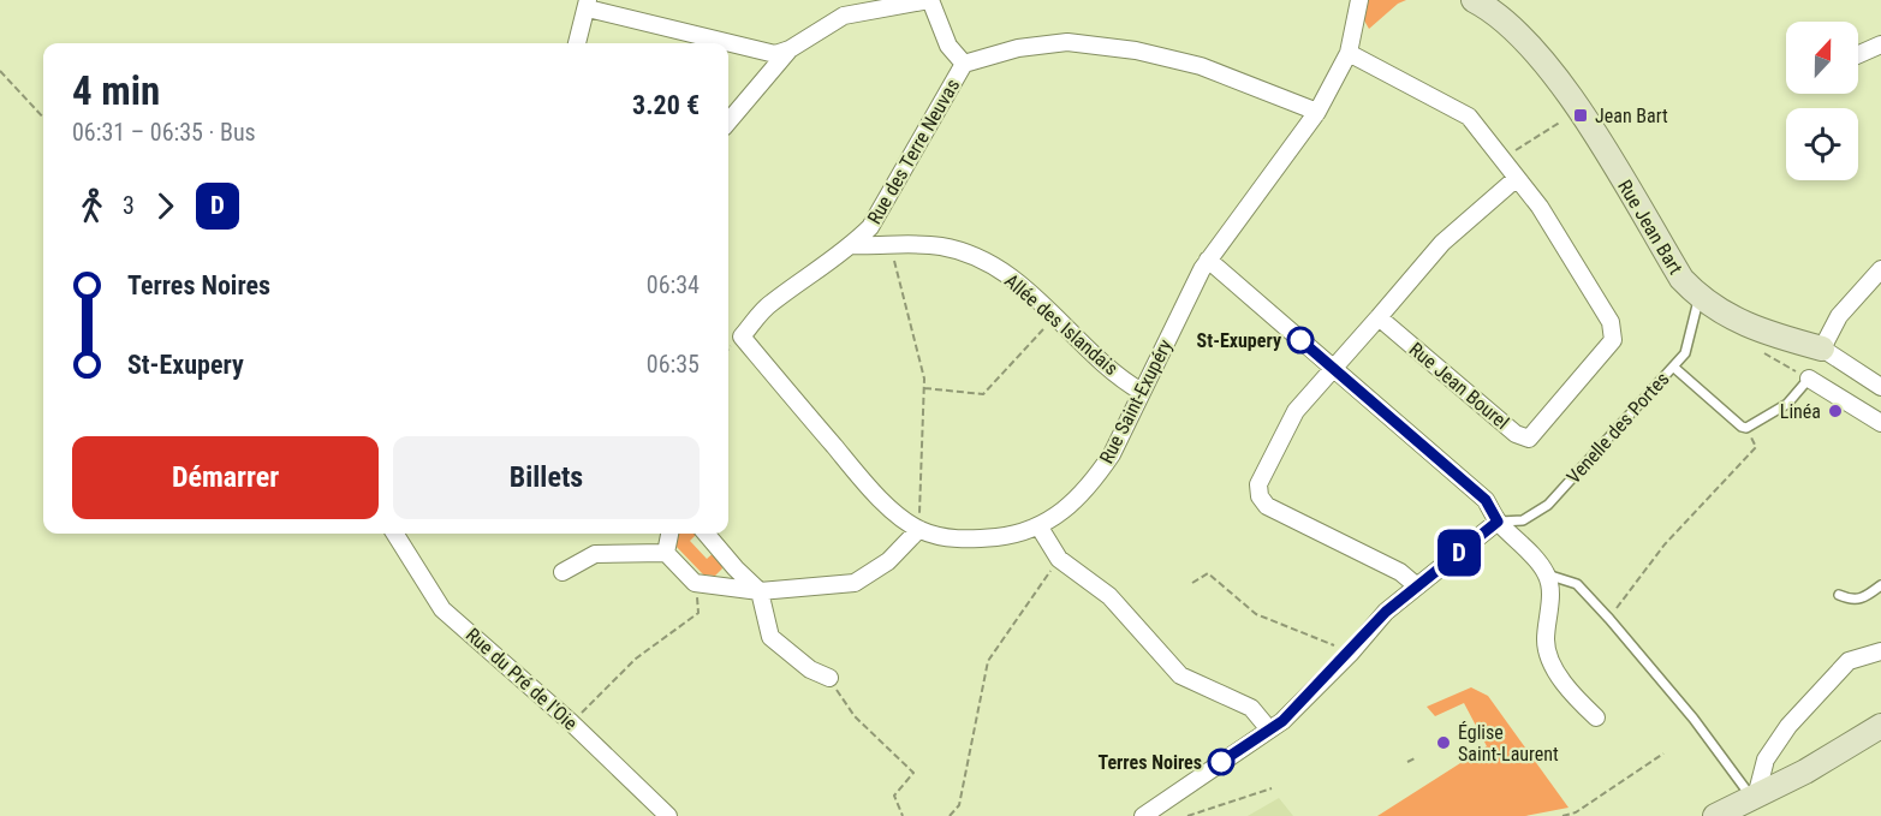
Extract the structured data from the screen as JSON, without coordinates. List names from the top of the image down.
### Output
{
  "streets": {
    "street": [
      "Rue des Terre Neuvas",
      "Rue Jean Bart",
      "Allée des Islandais",
      "Rue Jean Bourel",
      "Rue Saint-Exupéry",
      "Rue du Pré de l'Oie"
    ],
    "lane": ["Venelle des Portes"]
  },
  "crossings": [
    ["Rue des Terre Neuvas", "Allée des Islandais"],
    ["Rue des Terre Neuvas", "Rue Saint-Exupéry"],
    ["Rue Jean Bart", "Venelle des Portes"],
    ["Allée des Islandais", "Rue Saint-Exupéry"],
    ["Rue Jean Bourel", "Rue Saint-Exupéry"]
  ],
  "places": {
    "transit": ["Jean Bart"],
    "other": [
      "St-Exupery",
      "Linéa",
      "Église Saint-Laurent",
      "Terres Noires"
    ]
  },
  "lines": ["bus line D"],
  "north": "top",
  "page": {
    "on_map": "D",
    "heading": ["4 min", "06:31 – 06:35 · Bus", "3.20 €"],
    "legs": ["3", "D"],
    "list": [
      {
        "name": "Terres Noires",
        "value": "06:34"
      },
      {
        "name": "St-Exupery",
        "value": "06:35"
      }
    ],
    "buttons": ["Démarrer", "Billets"]
  }
}
